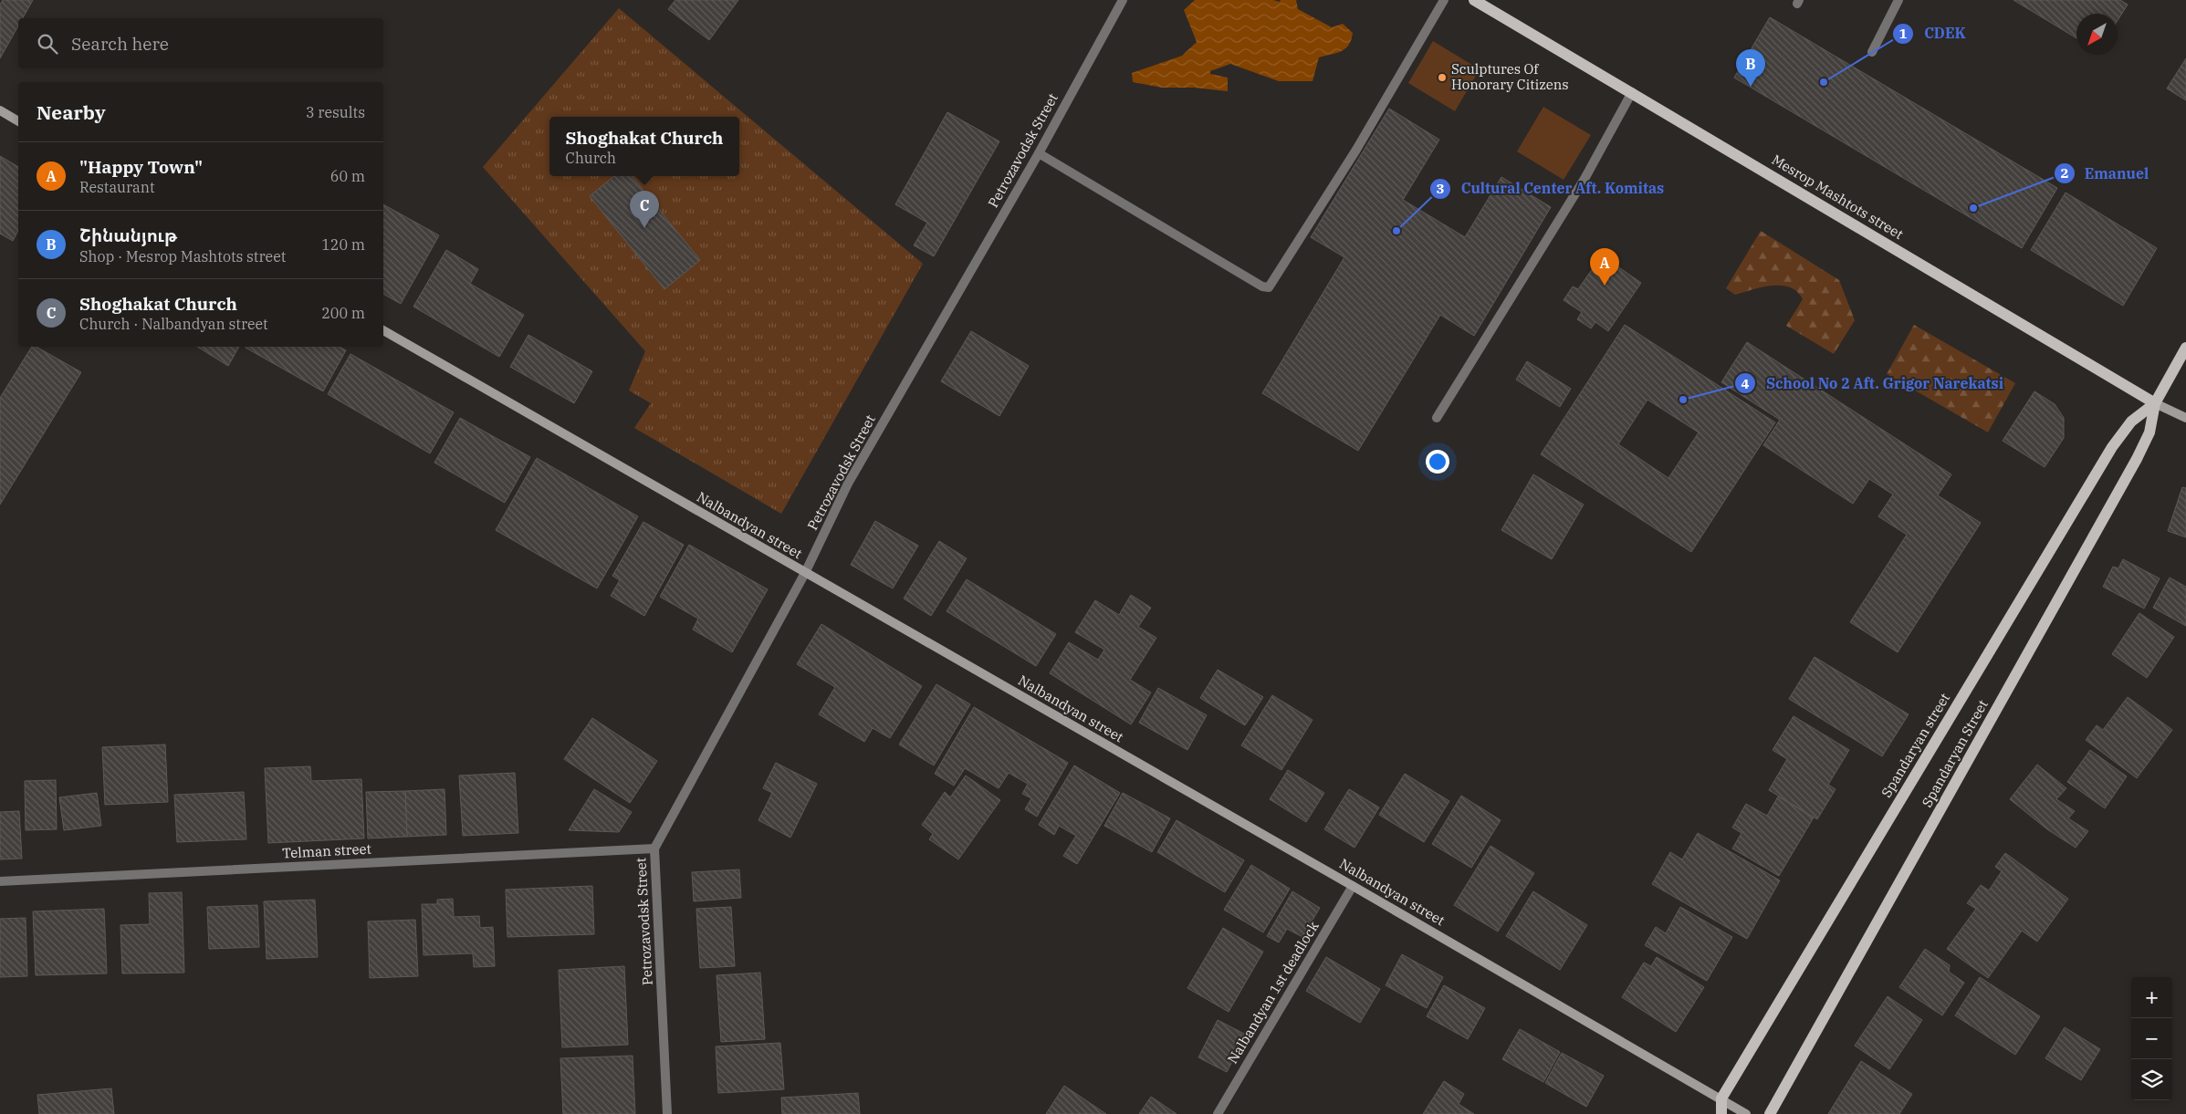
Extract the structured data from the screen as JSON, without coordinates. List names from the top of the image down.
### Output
{
  "streets": {
    "main road": ["Mesrop Mashtots street", "Spandaryan street", "Spandaryan Street"],
    "street": [
      "Petrozavodsk Street",
      "Nalbandyan street",
      "Telman street",
      "Nalbandyan 1st deadlock"
    ]
  },
  "crossings": [
    ["Petrozavodsk Street", "Nalbandyan street"],
    ["Petrozavodsk Street", "Telman street"],
    ["Mesrop Mashtots street", "Spandaryan street"],
    ["Mesrop Mashtots street", "Spandaryan Street"],
    ["Nalbandyan street", "Spandaryan street"],
    ["Nalbandyan street", "Nalbandyan 1st deadlock"],
    ["Spandaryan street", "Spandaryan Street"]
  ],
  "places": [
    "Sculptures Of Honorary Citizens",
    "CDEK",
    "Emanuel",
    "Cultural Center Aft. Komitas",
    "School No 2 Aft. Grigor Narekatsi"
  ],
  "north": "bottom left",
  "page": {
    "search": "Search here",
    "pins": ["B", "C", "A"],
    "heading": ["Nearby", "3 results"],
    "popup": ["Shoghakat Church", "Church"],
    "list": [
      {
        "mark": "A",
        "name": "\"Happy Town\"",
        "note": "Restaurant",
        "value": "60 m"
      },
      {
        "mark": "B",
        "name": "Շինանյութ",
        "note": "Shop · Mesrop Mashtots street",
        "value": "120 m"
      },
      {
        "mark": "C",
        "name": "Shoghakat Church",
        "note": "Church · Nalbandyan street",
        "value": "200 m"
      }
    ],
    "map_buttons": ["+", "−"]
  }
}
